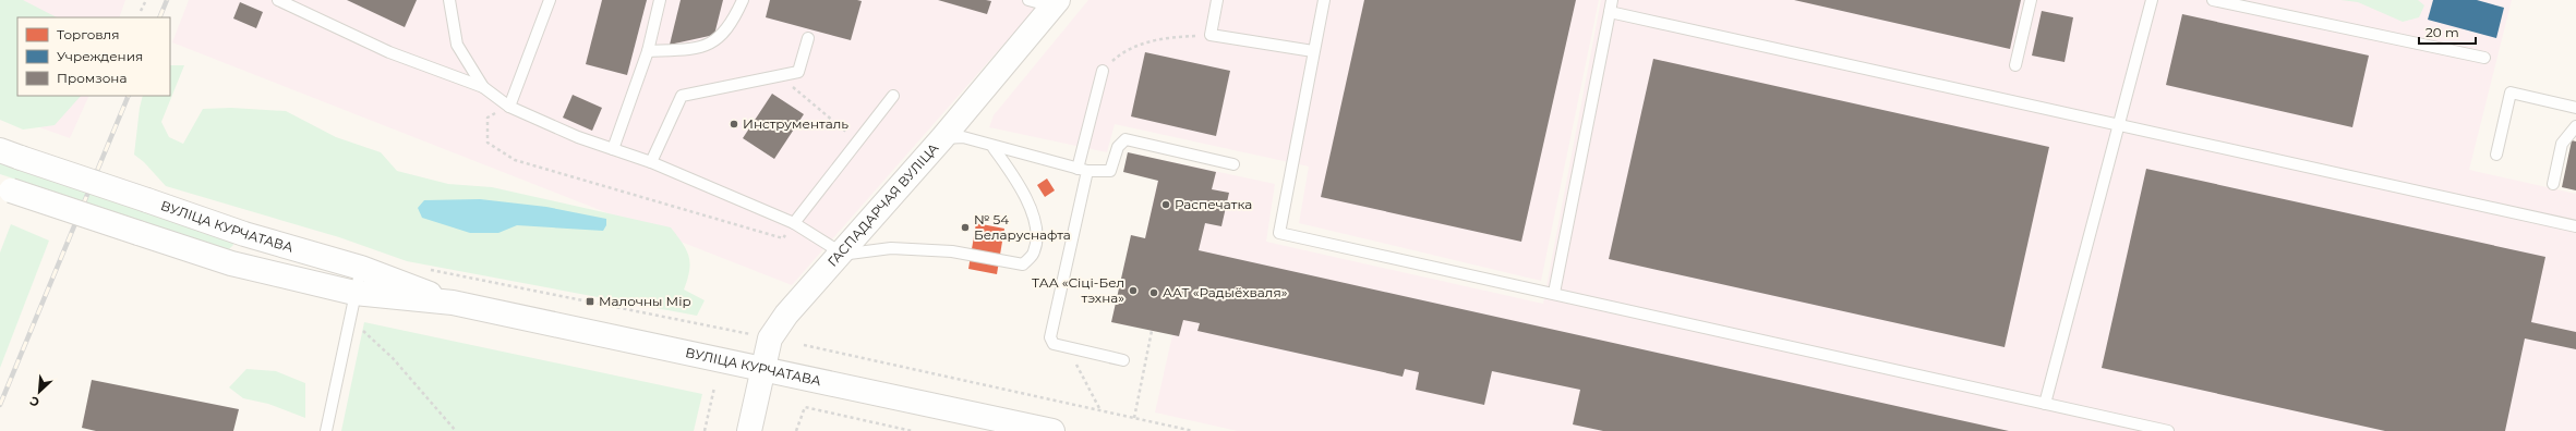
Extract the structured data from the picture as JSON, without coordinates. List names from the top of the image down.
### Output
{
  "streets": {
    "main road": ["ГАСПАДАРЧАЯ ВУЛІЦА", "ВУЛІЦА КУРЧАТАВА"]
  },
  "crossings": [
    ["ГАСПАДАРЧАЯ ВУЛІЦА", "ВУЛІЦА КУРЧАТАВА"]
  ],
  "places": {
    "other": [
      "Инструменталь",
      "Распечатка",
      "№ 54 Беларуснафта",
      "ТАА «Сіці-Бел тэхна»",
      "ААТ «Радыёхваля»"
    ],
    "transit": ["Малочны Мір"]
  },
  "legend": ["Торговля", "Учреждения", "Промзона"],
  "scale_bar": "20 m",
  "north": "bottom left"
}
